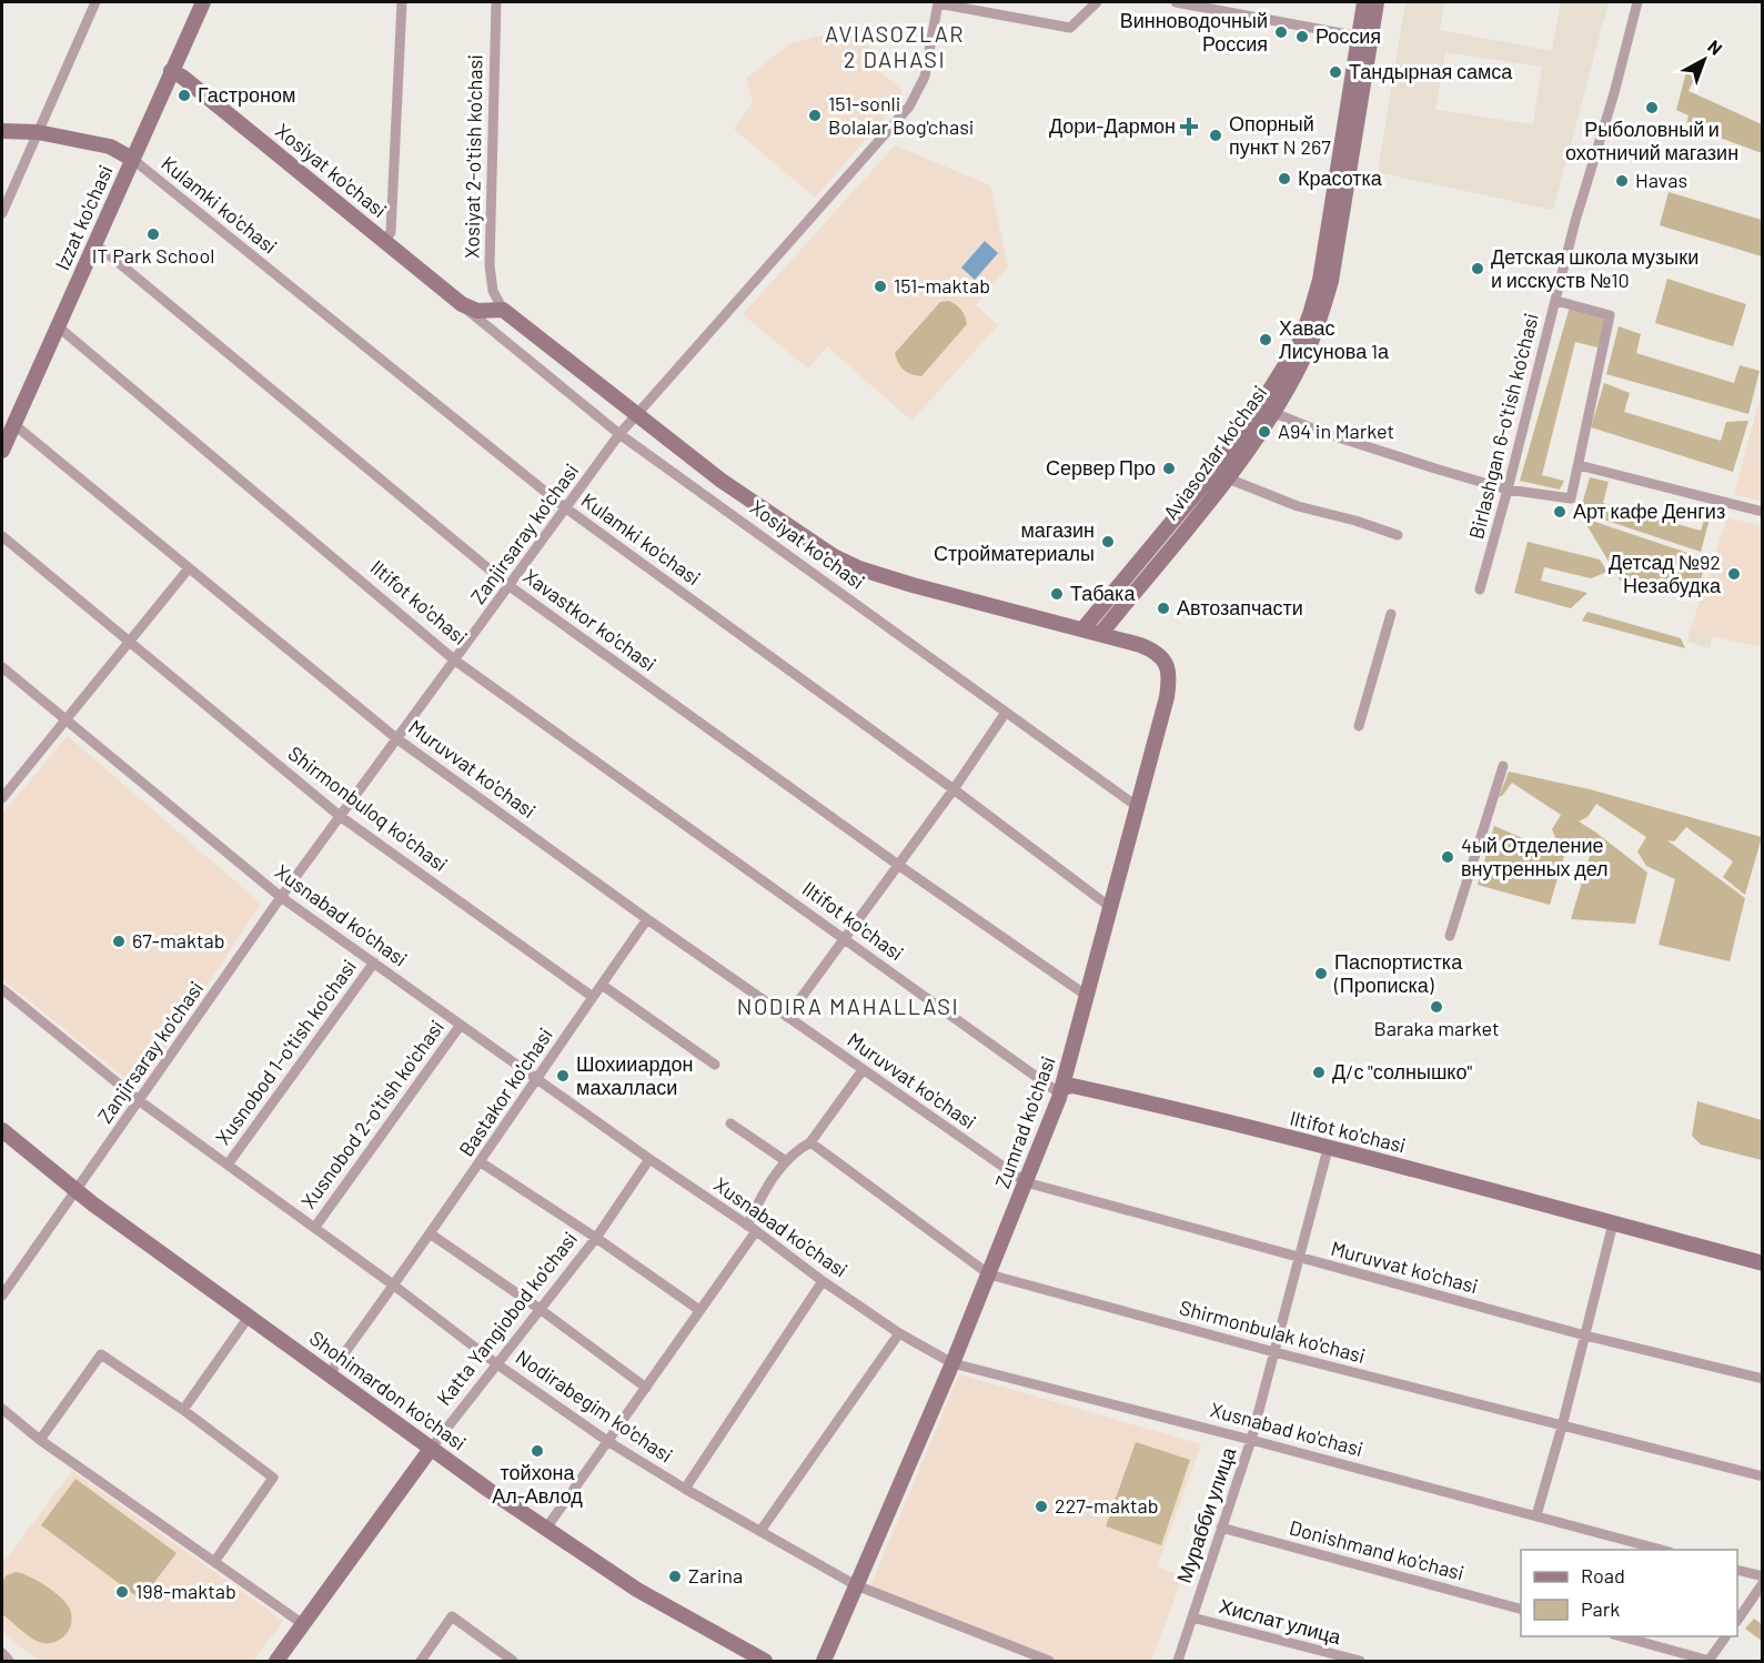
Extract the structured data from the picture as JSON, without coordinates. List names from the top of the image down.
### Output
{
  "streets": {
    "main road": [
      "Xosiyat ko'chasi",
      "Izzat ko'chasi",
      "Aviasozlar ko'chasi",
      "Iltifot ko'chasi",
      "Zumrad ko'chasi",
      "Katta Yangiobod ko'chasi",
      "Shohimardon ko'chasi"
    ],
    "street": [
      "Xosiyat 2-o'tish ko'chasi",
      "Kulamki ko'chasi",
      "Birlashgan 6-o'tish ko'chasi",
      "Zanjirsaray ko'chasi",
      "Xavastkor ko'chasi",
      "Muruvvat ko'chasi",
      "Shirmonbuloq ko'chasi",
      "Xusnabad ko'chasi",
      "Xusnobod 1-o'tish ko'chasi",
      "Bastakor ko'chasi",
      "Xusnobod 2-o'tish ko'chasi",
      "Shirmonbulak ko'chasi",
      "Nodirabegim ko'chasi",
      "Мурабби улица",
      "Donishmand ko'chasi",
      "Хислат улица"
    ]
  },
  "crossings": [
    ["Xosiyat 2-o'tish ko'chasi", "Xosiyat ko'chasi"],
    ["Xosiyat ko'chasi", "Izzat ko'chasi"],
    ["Xosiyat ko'chasi", "Aviasozlar ko'chasi"],
    ["Xosiyat ko'chasi", "Zanjirsaray ko'chasi"],
    ["Xosiyat ko'chasi", "Zumrad ko'chasi"],
    ["Kulamki ko'chasi", "Izzat ko'chasi"],
    ["Kulamki ko'chasi", "Zanjirsaray ko'chasi"],
    ["Kulamki ko'chasi", "Zumrad ko'chasi"],
    ["Izzat ko'chasi", "Iltifot ko'chasi"],
    ["Izzat ko'chasi", "Xavastkor ko'chasi"],
    ["Izzat ko'chasi", "Muruvvat ko'chasi"],
    ["Aviasozlar ko'chasi", "Zumrad ko'chasi"],
    ["Zanjirsaray ko'chasi", "Iltifot ko'chasi"],
    ["Zanjirsaray ko'chasi", "Xavastkor ko'chasi"],
    ["Zanjirsaray ko'chasi", "Muruvvat ko'chasi"],
    ["Zanjirsaray ko'chasi", "Shirmonbuloq ko'chasi"],
    ["Zanjirsaray ko'chasi", "Xusnabad ko'chasi"],
    ["Zanjirsaray ko'chasi", "Shohimardon ko'chasi"],
    ["Zanjirsaray ko'chasi", "Nodirabegim ko'chasi"],
    ["Iltifot ko'chasi", "Zumrad ko'chasi"],
    ["Iltifot ko'chasi", "Мурабби улица"],
    ["Xavastkor ko'chasi", "Zumrad ko'chasi"],
    ["Muruvvat ko'chasi", "Bastakor ko'chasi"],
    ["Muruvvat ko'chasi", "Zumrad ko'chasi"],
    ["Muruvvat ko'chasi", "Мурабби улица"],
    ["Shirmonbuloq ko'chasi", "Bastakor ko'chasi"],
    ["Xusnabad ko'chasi", "Xusnobod 1-o'tish ko'chasi"],
    ["Xusnabad ko'chasi", "Bastakor ko'chasi"],
    ["Xusnabad ko'chasi", "Xusnobod 2-o'tish ko'chasi"],
    ["Xusnabad ko'chasi", "Zumrad ko'chasi"],
    ["Xusnabad ko'chasi", "Katta Yangiobod ko'chasi"],
    ["Xusnabad ko'chasi", "Мурабби улица"],
    ["Xusnobod 1-o'tish ko'chasi", "Nodirabegim ko'chasi"],
    ["Bastakor ko'chasi", "Shohimardon ko'chasi"],
    ["Bastakor ko'chasi", "Nodirabegim ko'chasi"],
    ["Xusnobod 2-o'tish ko'chasi", "Nodirabegim ko'chasi"],
    ["Zumrad ko'chasi", "Shirmonbulak ko'chasi"],
    ["Zumrad ko'chasi", "Nodirabegim ko'chasi"],
    ["Katta Yangiobod ko'chasi", "Shohimardon ko'chasi"],
    ["Katta Yangiobod ko'chasi", "Nodirabegim ko'chasi"],
    ["Shirmonbulak ko'chasi", "Мурабби улица"],
    ["Мурабби улица", "Donishmand ko'chasi"],
    ["Мурабби улица", "Хислат улица"]
  ],
  "districts": ["AVIASOZLAR 2 DAHASI", "NODIRA MAHALLASI"],
  "places": {
    "other": [
      "Винноводочный Россия",
      "Россия",
      "Тандырная самса",
      "Гастроном",
      "Рыболовный и охотничий магазин",
      "151-sonli Bolalar Bog'chasi",
      "Опорный пункт N 267",
      "Красотка",
      "Havas",
      "IT Park School",
      "Детская школа музыки и исскуств №10",
      "151-maktab",
      "Хавас Лисунова 1а",
      "A94 in Market",
      "Сервер Про",
      "Арт кафе Денгиз",
      "магазин Стройматериалы",
      "Детсад №92 Незабудка",
      "Табака",
      "Автозапчасти",
      "4ый Отделение внутренных дел",
      "67-maktab",
      "Паспортистка (Прописка)",
      "Baraka market",
      "Д/с \"солнышко\"",
      "Шохииардон махалласи",
      "тойхона Ал-Авлод",
      "227-maktab",
      "Zarina",
      "198-maktab"
    ],
    "health": ["Дори-Дармон"]
  },
  "legend": ["Road", "Park"],
  "north": "top right"
}
